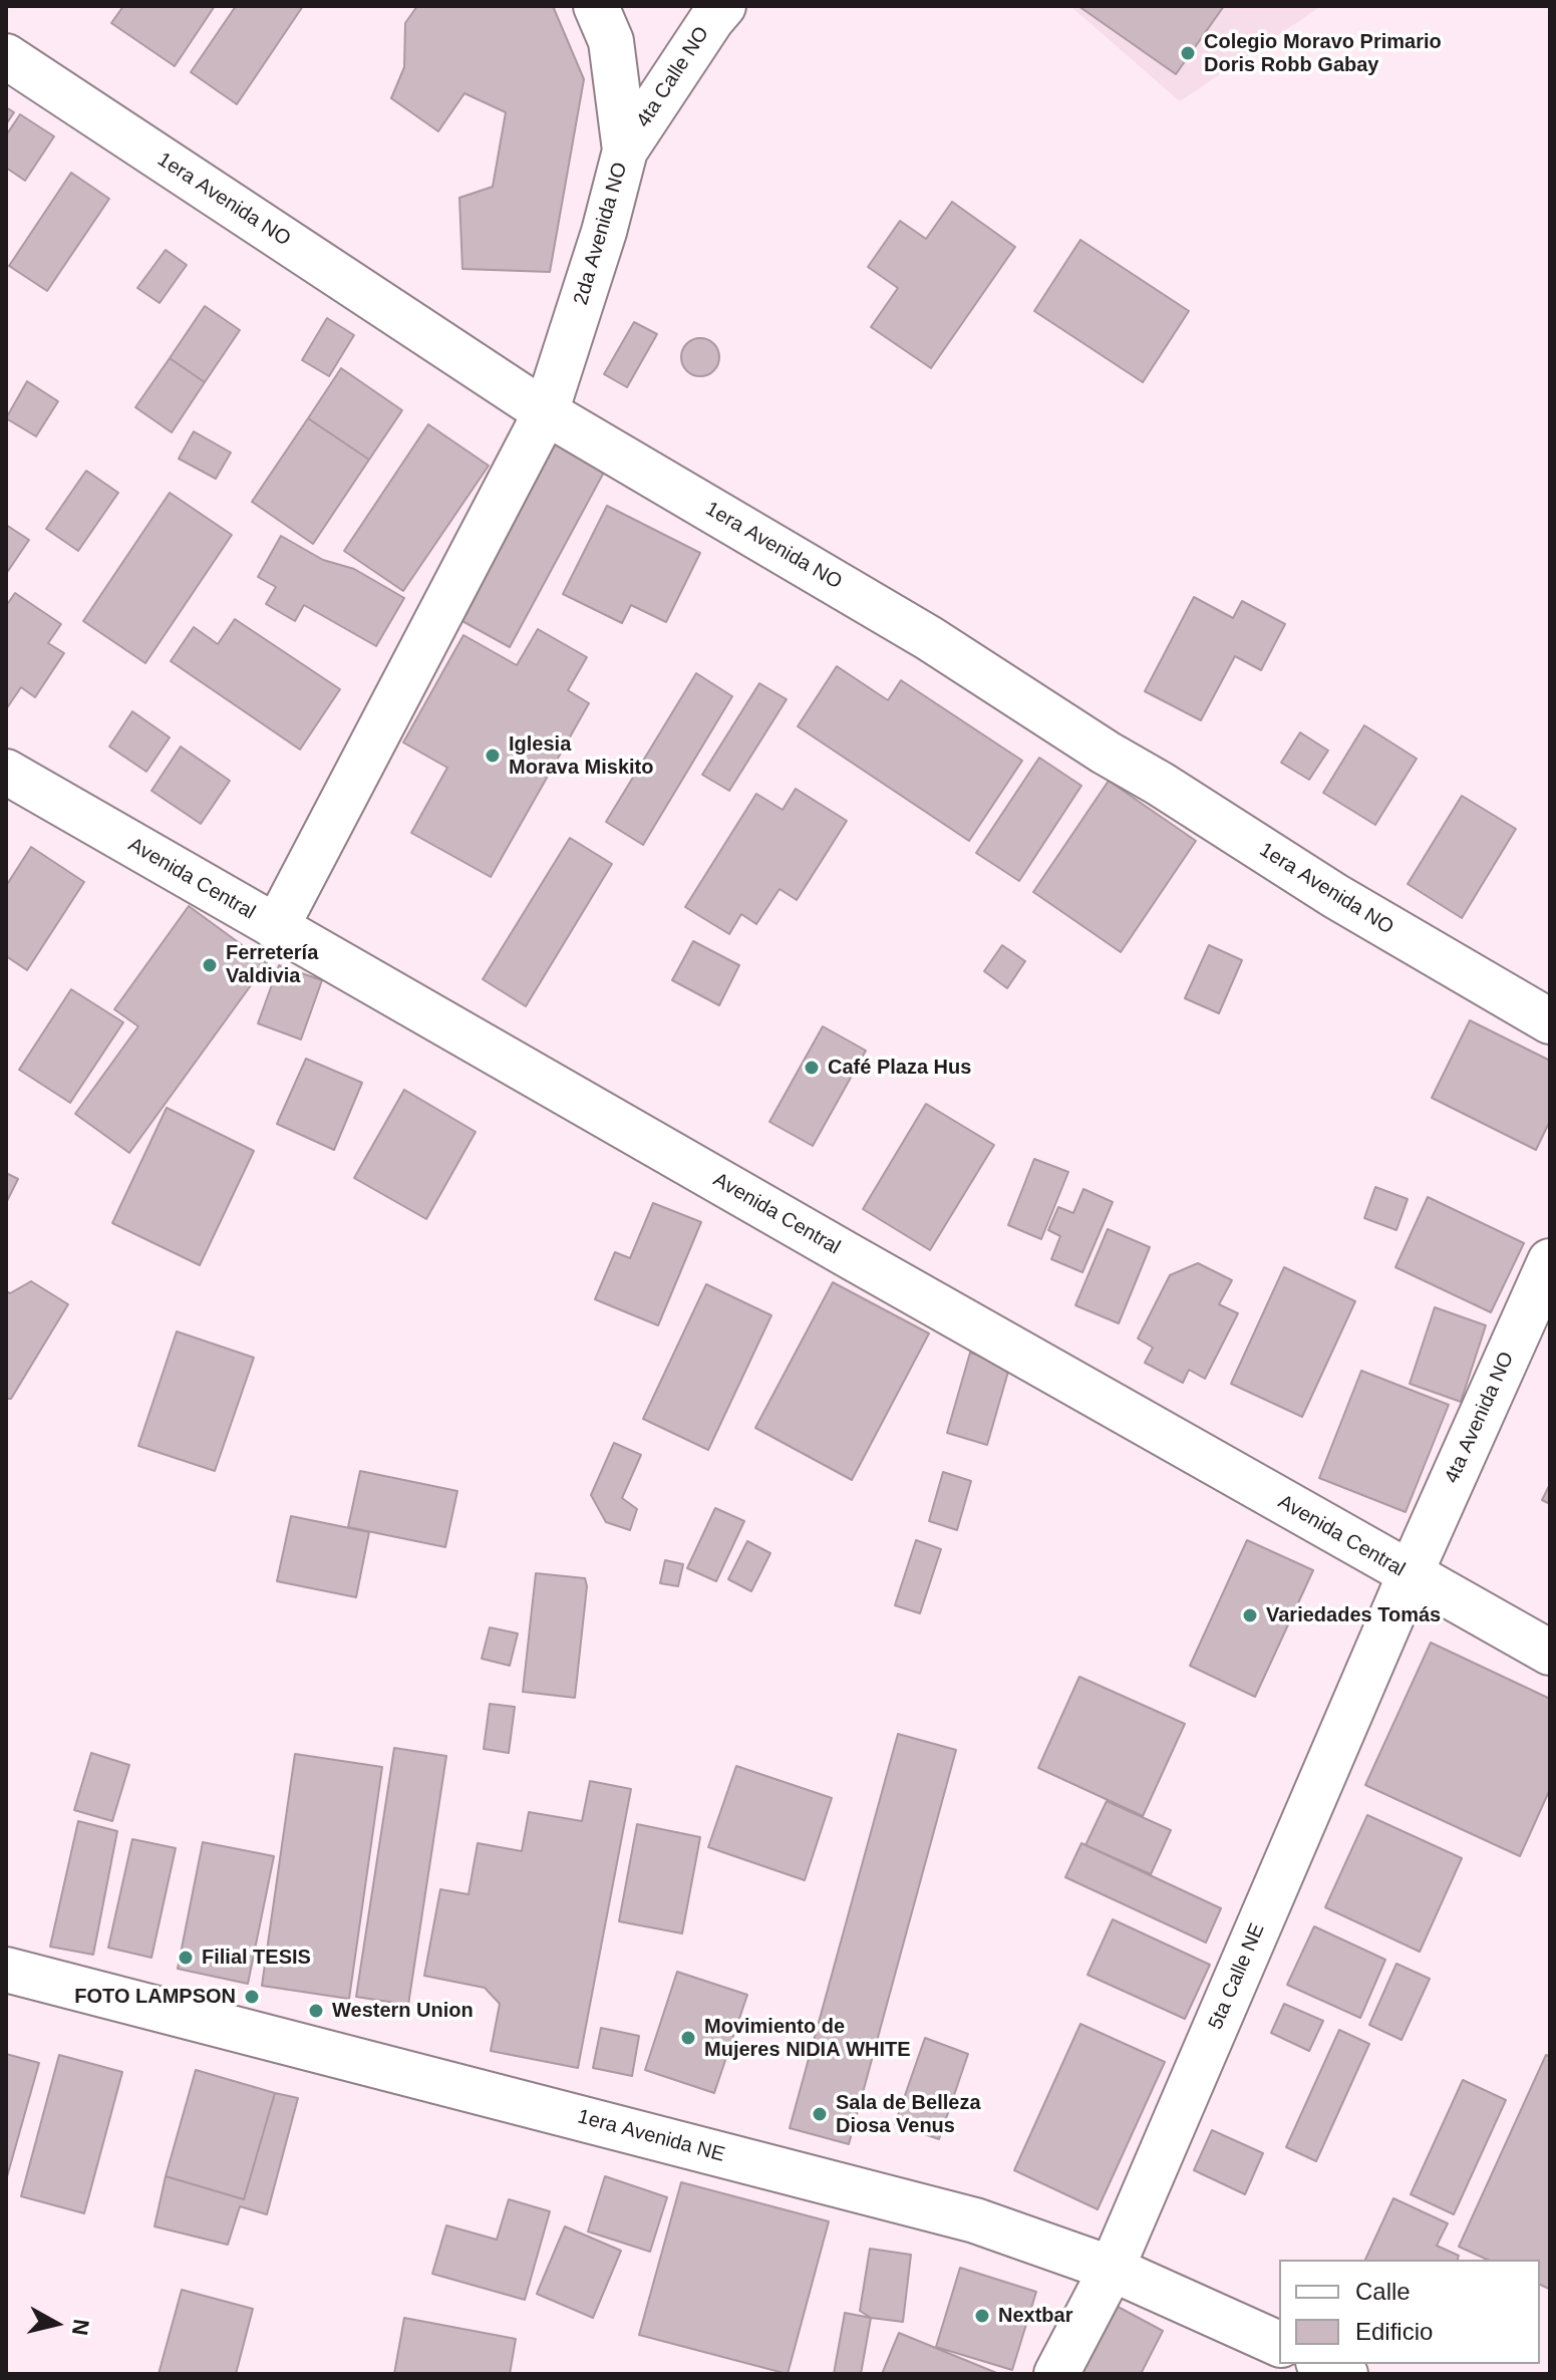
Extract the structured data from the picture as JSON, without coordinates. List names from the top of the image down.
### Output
{
  "streets": {
    "street": [
      "4ta Calle NO",
      "1era Avenida NO",
      "2da Avenida NO",
      "Avenida Central",
      "4ta Avenida NO",
      "5ta Calle NE",
      "1era Avenida NE"
    ]
  },
  "crossings": [
    ["4ta Calle NO", "2da Avenida NO"],
    ["1era Avenida NO", "2da Avenida NO"],
    ["2da Avenida NO", "Avenida Central"],
    ["Avenida Central", "4ta Avenida NO"],
    ["Avenida Central", "5ta Calle NE"],
    ["4ta Avenida NO", "5ta Calle NE"],
    ["5ta Calle NE", "1era Avenida NE"]
  ],
  "places": [
    "Colegio Moravo Primario Doris Robb Gabay",
    "Iglesia Morava Miskito",
    "Ferretería Valdivia",
    "Café Plaza Hus",
    "Variedades Tomás",
    "Filial TESIS",
    "FOTO LAMPSON",
    "Western Union",
    "Movimiento de Mujeres NIDIA WHITE",
    "Sala de Belleza Diosa Venus",
    "Nextbar"
  ],
  "legend": ["Calle", "Edificio"],
  "north": "right"
}
